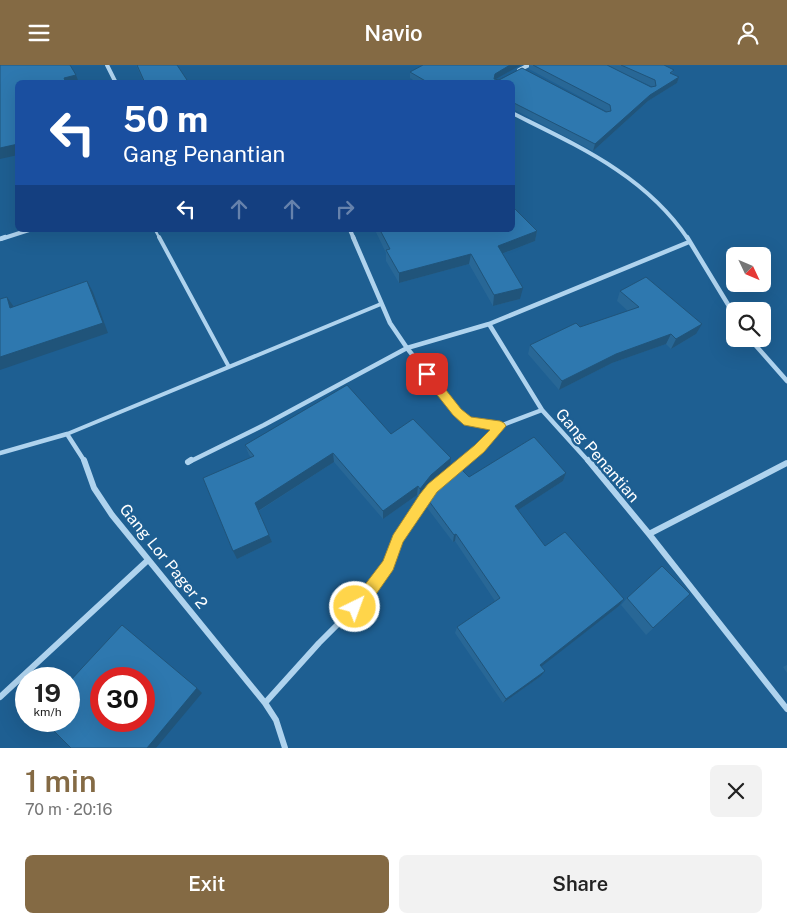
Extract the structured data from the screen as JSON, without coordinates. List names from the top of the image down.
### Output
{
  "streets": {
    "street": ["Gang Penantian", "Gang Lor Pager 2"]
  },
  "north": "bottom right",
  "page": {
    "header": "Navio",
    "turn": ["50 m", "Gang Penantian"],
    "speed": "19 km/h",
    "limit": "30",
    "heading": ["1 min", "70 m · 20:16"],
    "buttons": ["Exit", "Share"]
  }
}
